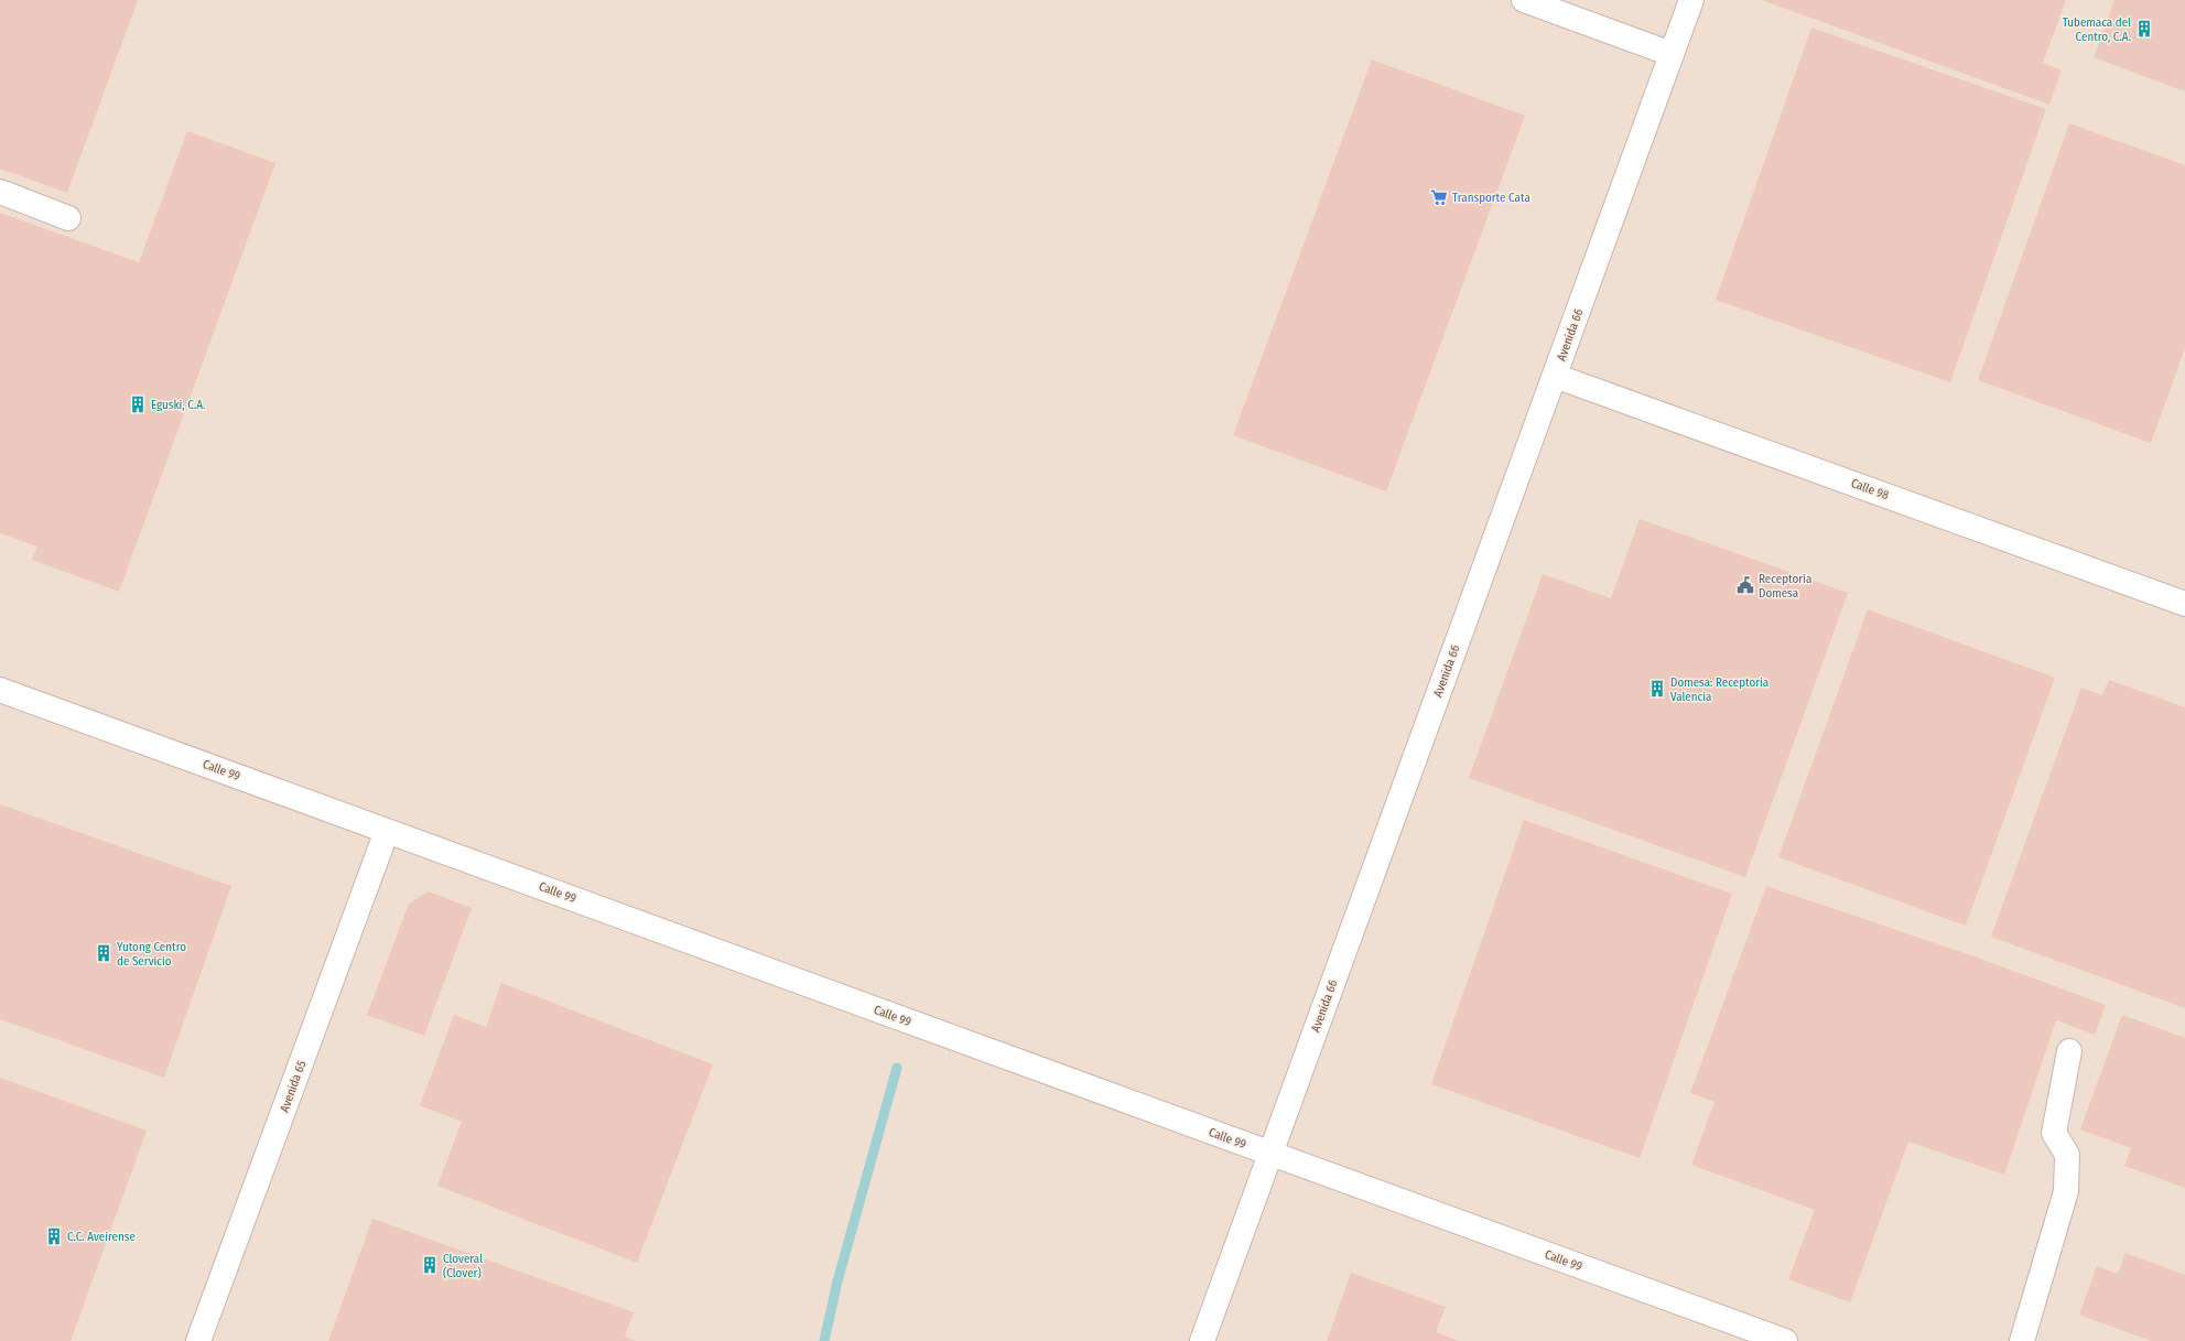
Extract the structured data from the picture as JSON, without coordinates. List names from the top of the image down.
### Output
{
  "streets": {
    "street": [
      "Avenida 66",
      "Calle 98",
      "Calle 99",
      "Avenida 65"
    ]
  },
  "crossings": [
    ["Avenida 66", "Calle 98"],
    ["Avenida 66", "Calle 99"],
    ["Calle 99", "Avenida 65"]
  ],
  "places": {
    "building": [
      "Tubemaca del Centro, C.A.",
      "Eguski, C.A.",
      "Domesa: Receptoria Valencia",
      "Yutong Centro de Servicio",
      "C.C. Aveirense",
      "Cloveral (Clover)"
    ],
    "supermarket": ["Transporte Cata"],
    "public building": ["Receptoria Domesa"]
  }
}
